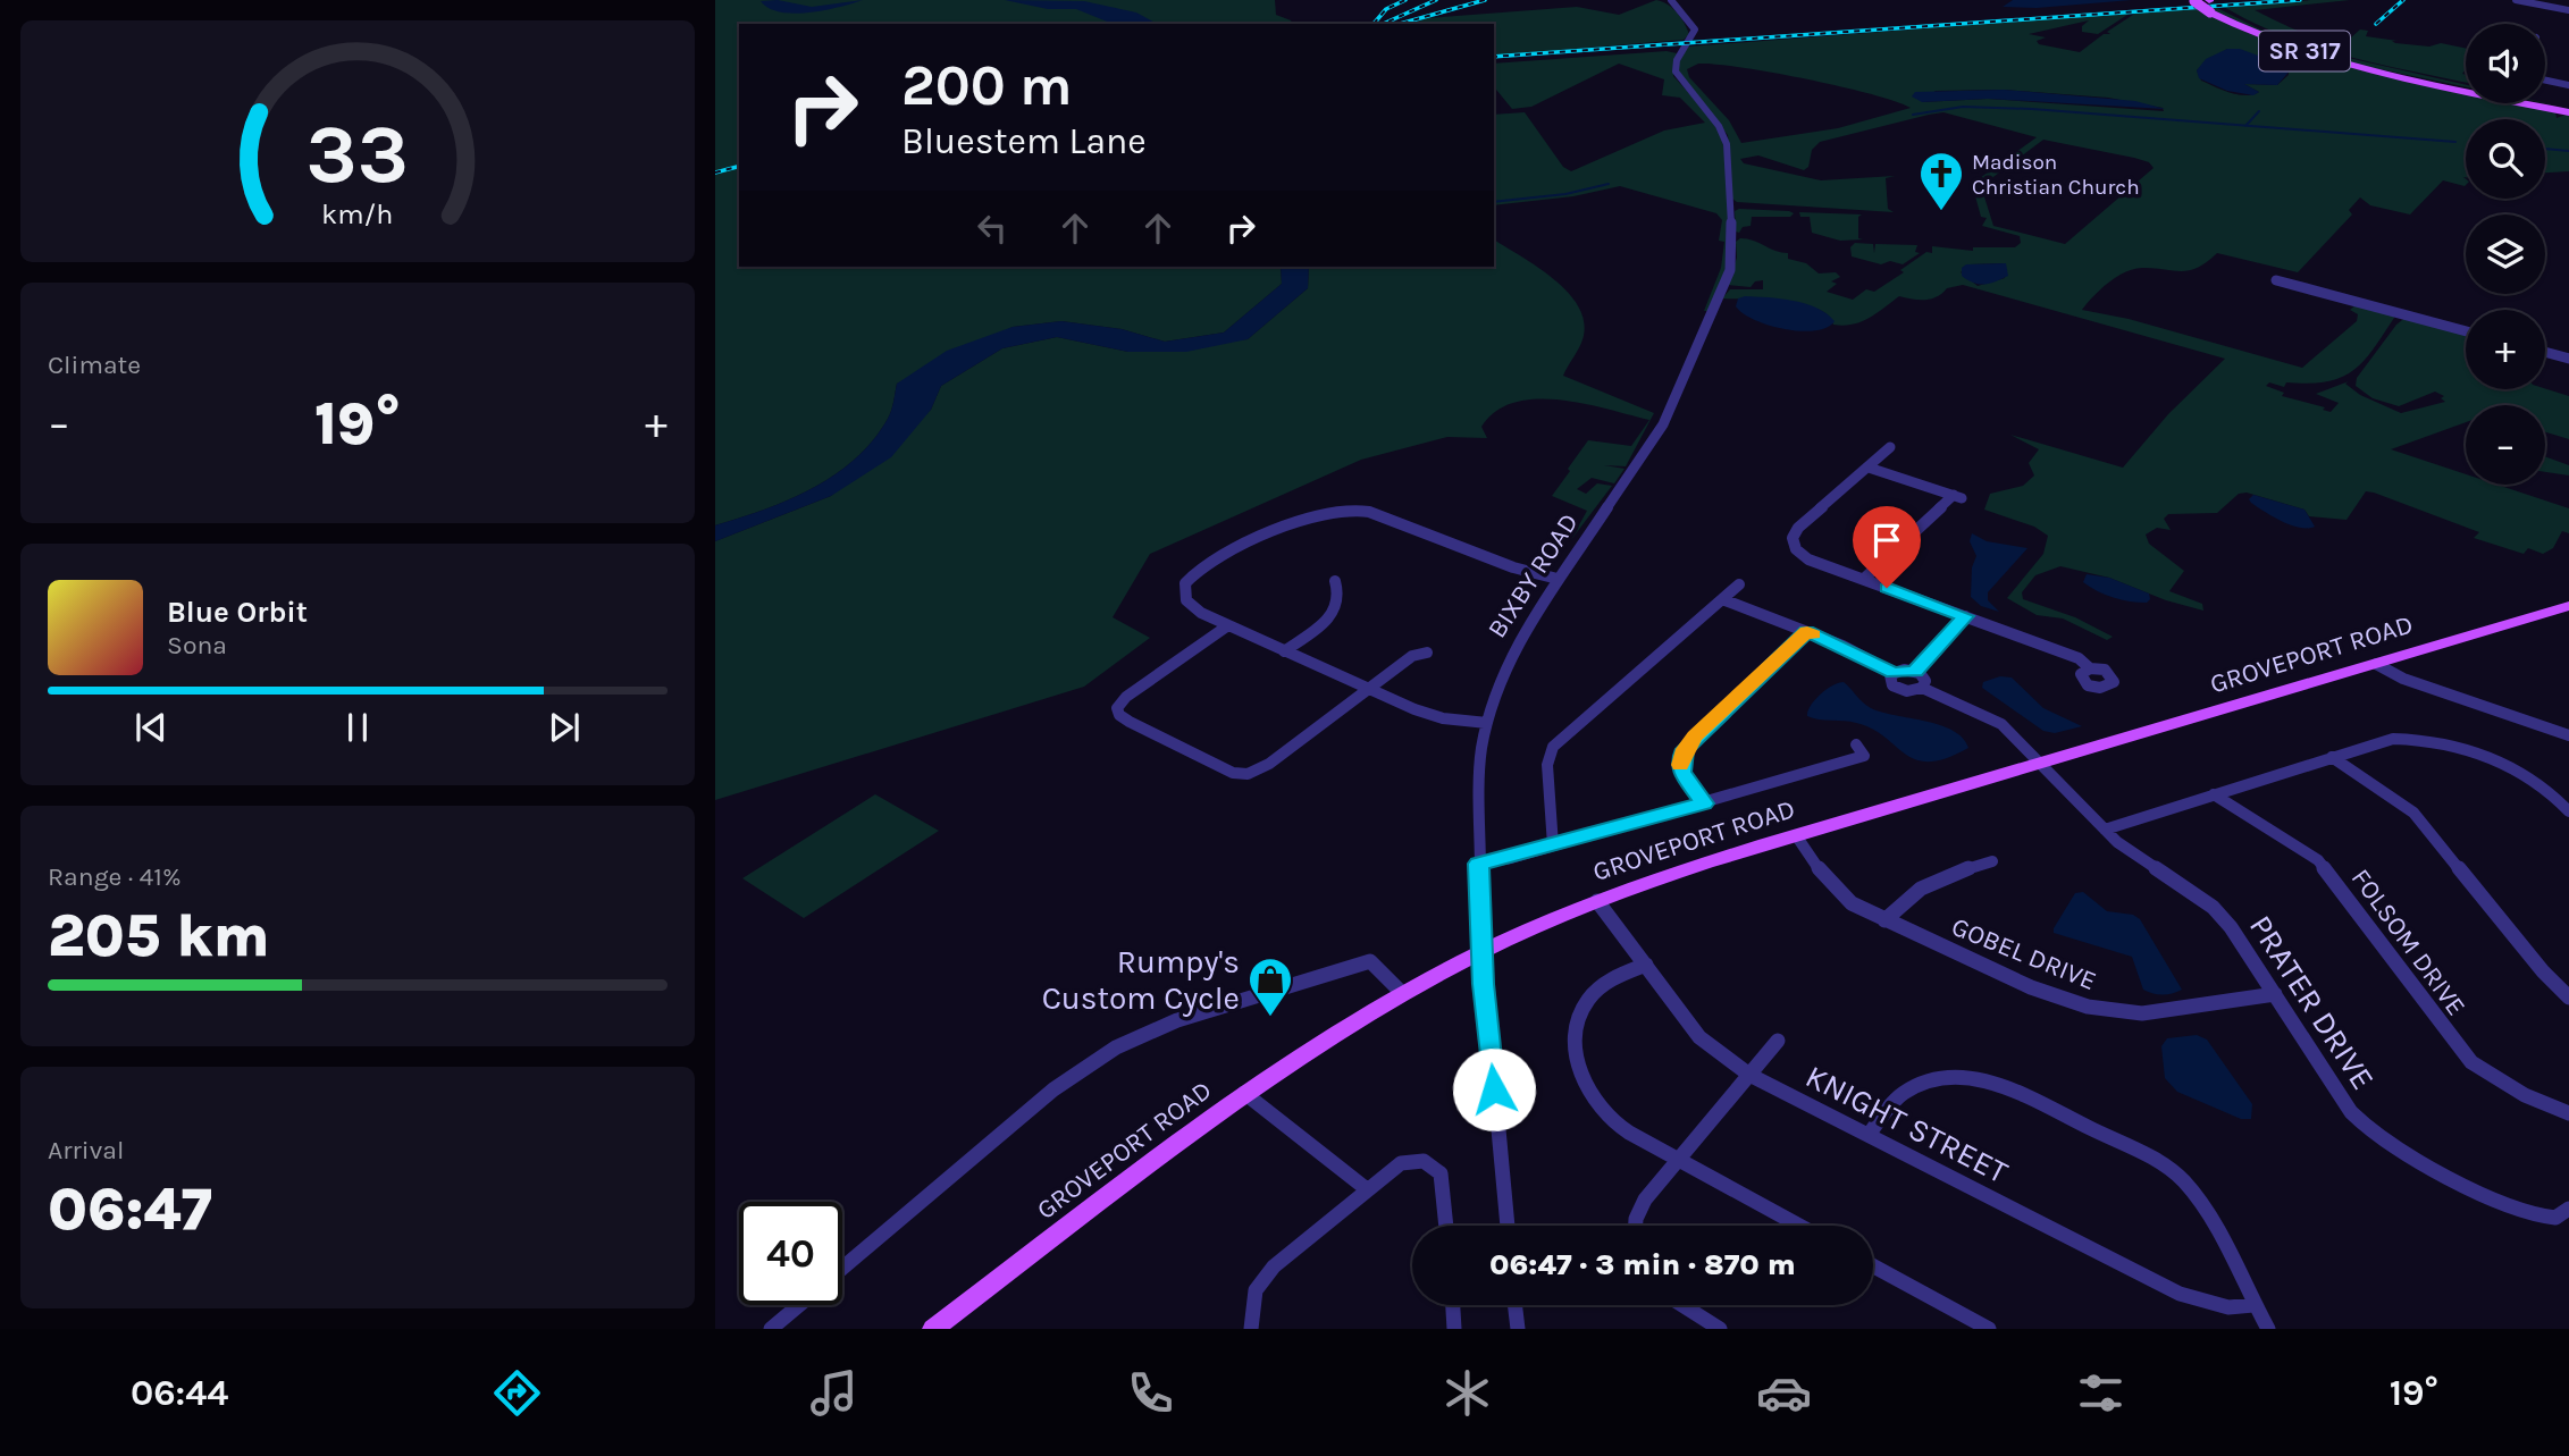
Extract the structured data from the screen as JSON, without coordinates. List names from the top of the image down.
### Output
{
  "streets": {
    "main road": ["SR 317", "GROVEPORT ROAD"],
    "street": [
      "BIXBY ROAD",
      "FOLSOM DRIVE",
      "GOBEL DRIVE",
      "PRATER DRIVE",
      "KNIGHT STREET"
    ]
  },
  "crossings": [
    ["BIXBY ROAD", "GROVEPORT ROAD"],
    ["GROVEPORT ROAD", "GOBEL DRIVE"],
    ["GROVEPORT ROAD", "PRATER DRIVE"],
    ["GROVEPORT ROAD", "KNIGHT STREET"],
    ["GOBEL DRIVE", "PRATER DRIVE"]
  ],
  "places": {
    "church": ["Madison Christian Church"],
    "shop": ["Rumpy's Custom Cycle"]
  },
  "page": {
    "map_buttons": ["+", "−"],
    "turn": ["200 m", "Bluestem Lane"],
    "tile": [
      "Climate",
      ["Range · 41%", "205 km"],
      ["Arrival", "06:47"]
    ],
    "heat": ["−", "19°", "+"],
    "song": ["Blue Orbit", "Sona"],
    "limit": "40",
    "trip": "06:47 · 3 min · 870 m",
    "tabs": ["06:44", "19°"],
    "gauge": ["33", "km/h"]
  }
}
